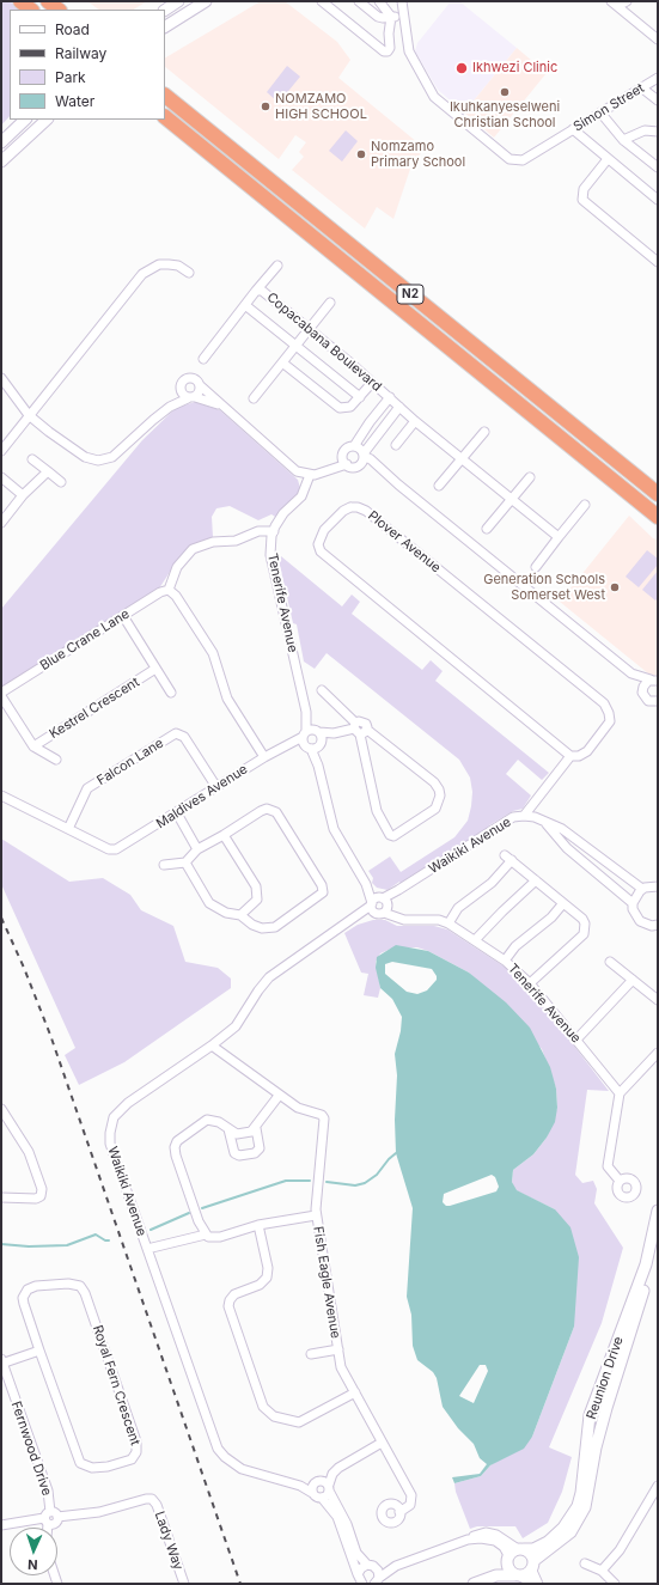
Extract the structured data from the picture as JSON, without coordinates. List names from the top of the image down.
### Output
{
  "streets": {
    "highway": ["N2"],
    "street": [
      "Simon Street",
      "Copacabana Boulevard",
      "Plover Avenue",
      "Tenerife Avenue",
      "Blue Crane Lane",
      "Kestrel Crescent",
      "Falcon Lane",
      "Maldives Avenue",
      "Waikiki Avenue",
      "Fish Eagle Avenue",
      "Reunion Drive",
      "Royal Fern Crescent",
      "Fernwood Drive",
      "Lady Way"
    ]
  },
  "crossings": [
    ["Plover Avenue", "Waikiki Avenue"],
    ["Tenerife Avenue", "Maldives Avenue"],
    ["Tenerife Avenue", "Waikiki Avenue"],
    ["Blue Crane Lane", "Kestrel Crescent"],
    ["Falcon Lane", "Maldives Avenue"],
    ["Fernwood Drive", "Lady Way"]
  ],
  "places": [
    "Ikhwezi Clinic",
    "Ikuhkanyeselweni Christian School",
    "NOMZAMO HIGH SCHOOL",
    "Nomzamo Primary School",
    "Generation Schools Somerset West"
  ],
  "legend": [
    "Road",
    "Railway",
    "Park",
    "Water"
  ],
  "north": "bottom"
}
